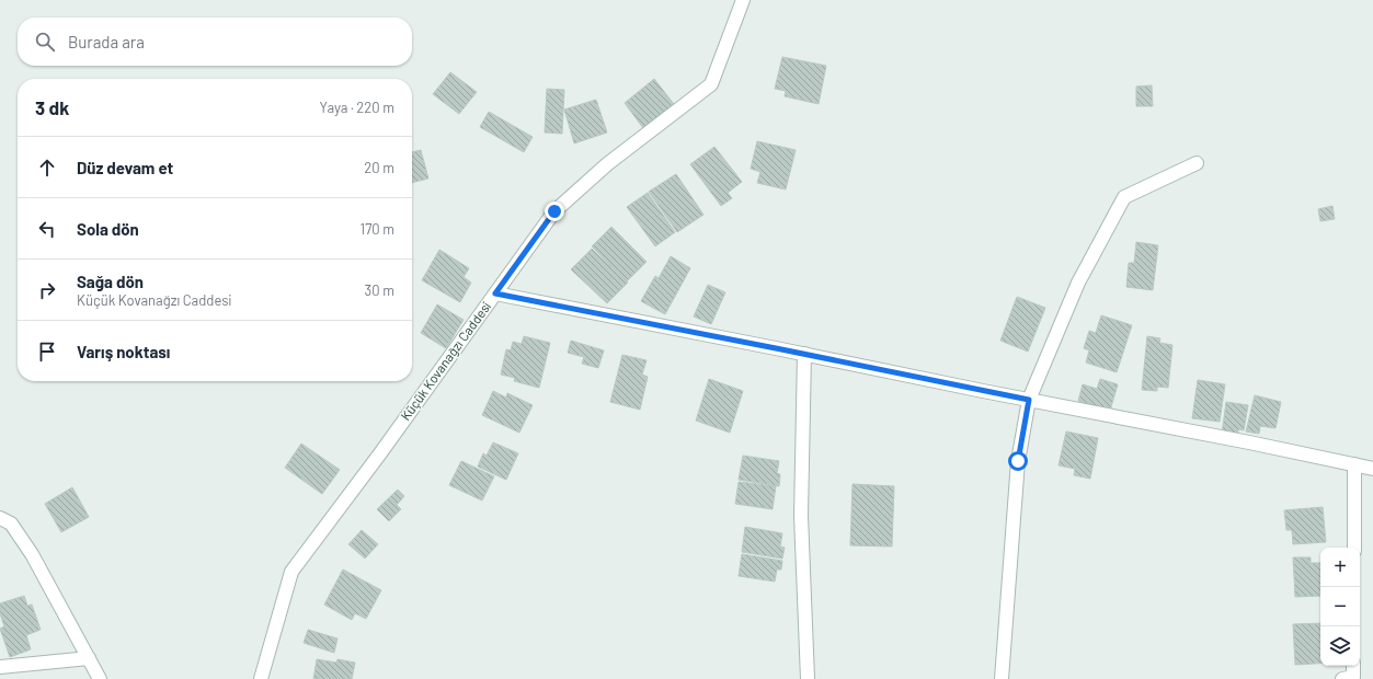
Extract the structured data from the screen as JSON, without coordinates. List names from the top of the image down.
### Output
{
  "streets": {
    "street": ["Küçük Kovanağzı Caddesi"]
  },
  "page": {
    "search": "Burada ara",
    "heading": ["3 dk", "Yaya · 220 m"],
    "list": [
      ["Düz devam et", "20 m"],
      ["Sola dön", "170 m"],
      ["Sağa dön", "Küçük Kovanağzı Caddesi", "30 m"],
      "Varış noktası"
    ],
    "map_buttons": ["+", "−"]
  }
}
